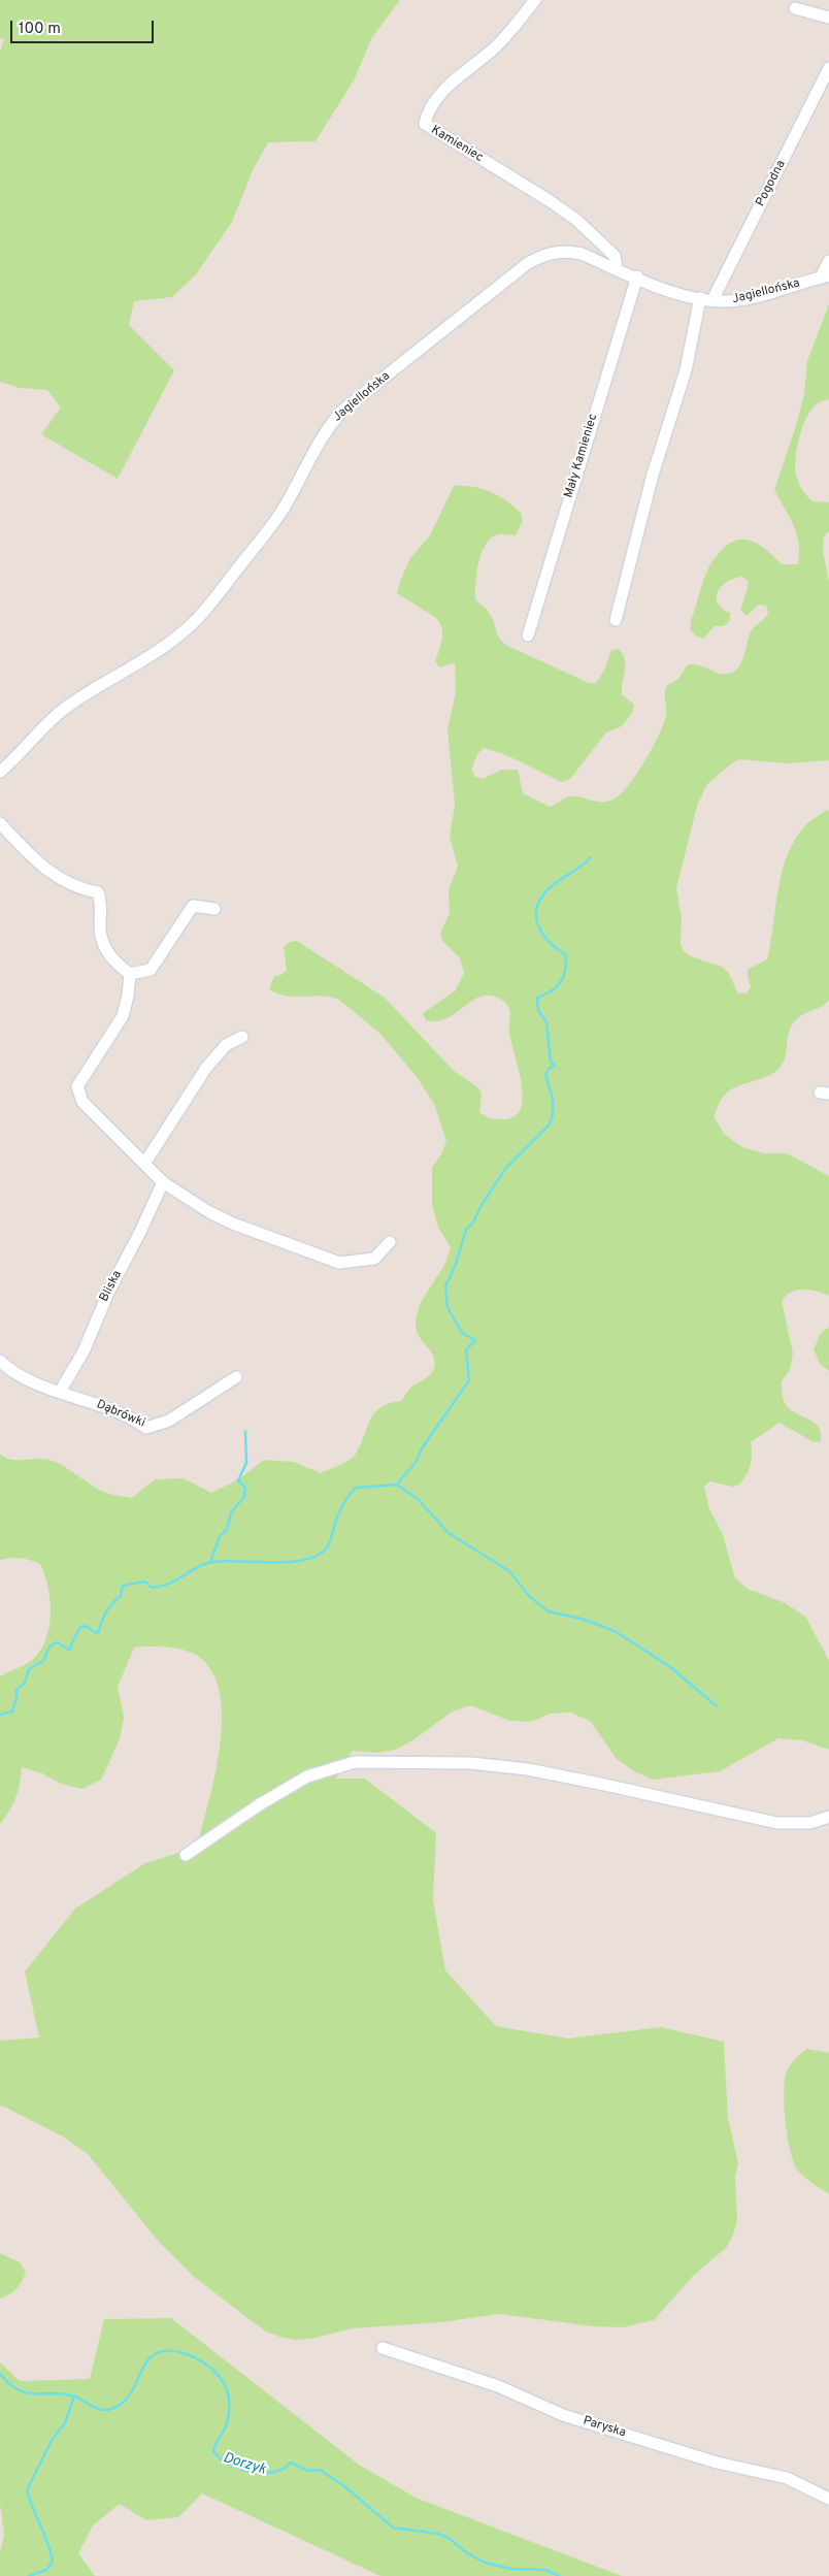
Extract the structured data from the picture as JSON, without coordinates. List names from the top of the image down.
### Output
{
  "streets": {
    "street": [
      "Kamieniec",
      "Pogodna",
      "Jagiellońska",
      "Mały Kamieniec",
      "Bliska",
      "Dąbrówki",
      "Paryska"
    ]
  },
  "crossings": [
    ["Kamieniec", "Jagiellońska"],
    ["Pogodna", "Jagiellońska"],
    ["Jagiellońska", "Mały Kamieniec"],
    ["Bliska", "Dąbrówki"]
  ],
  "water": ["Dorzyk"],
  "scale_bar": "100 m"
}
